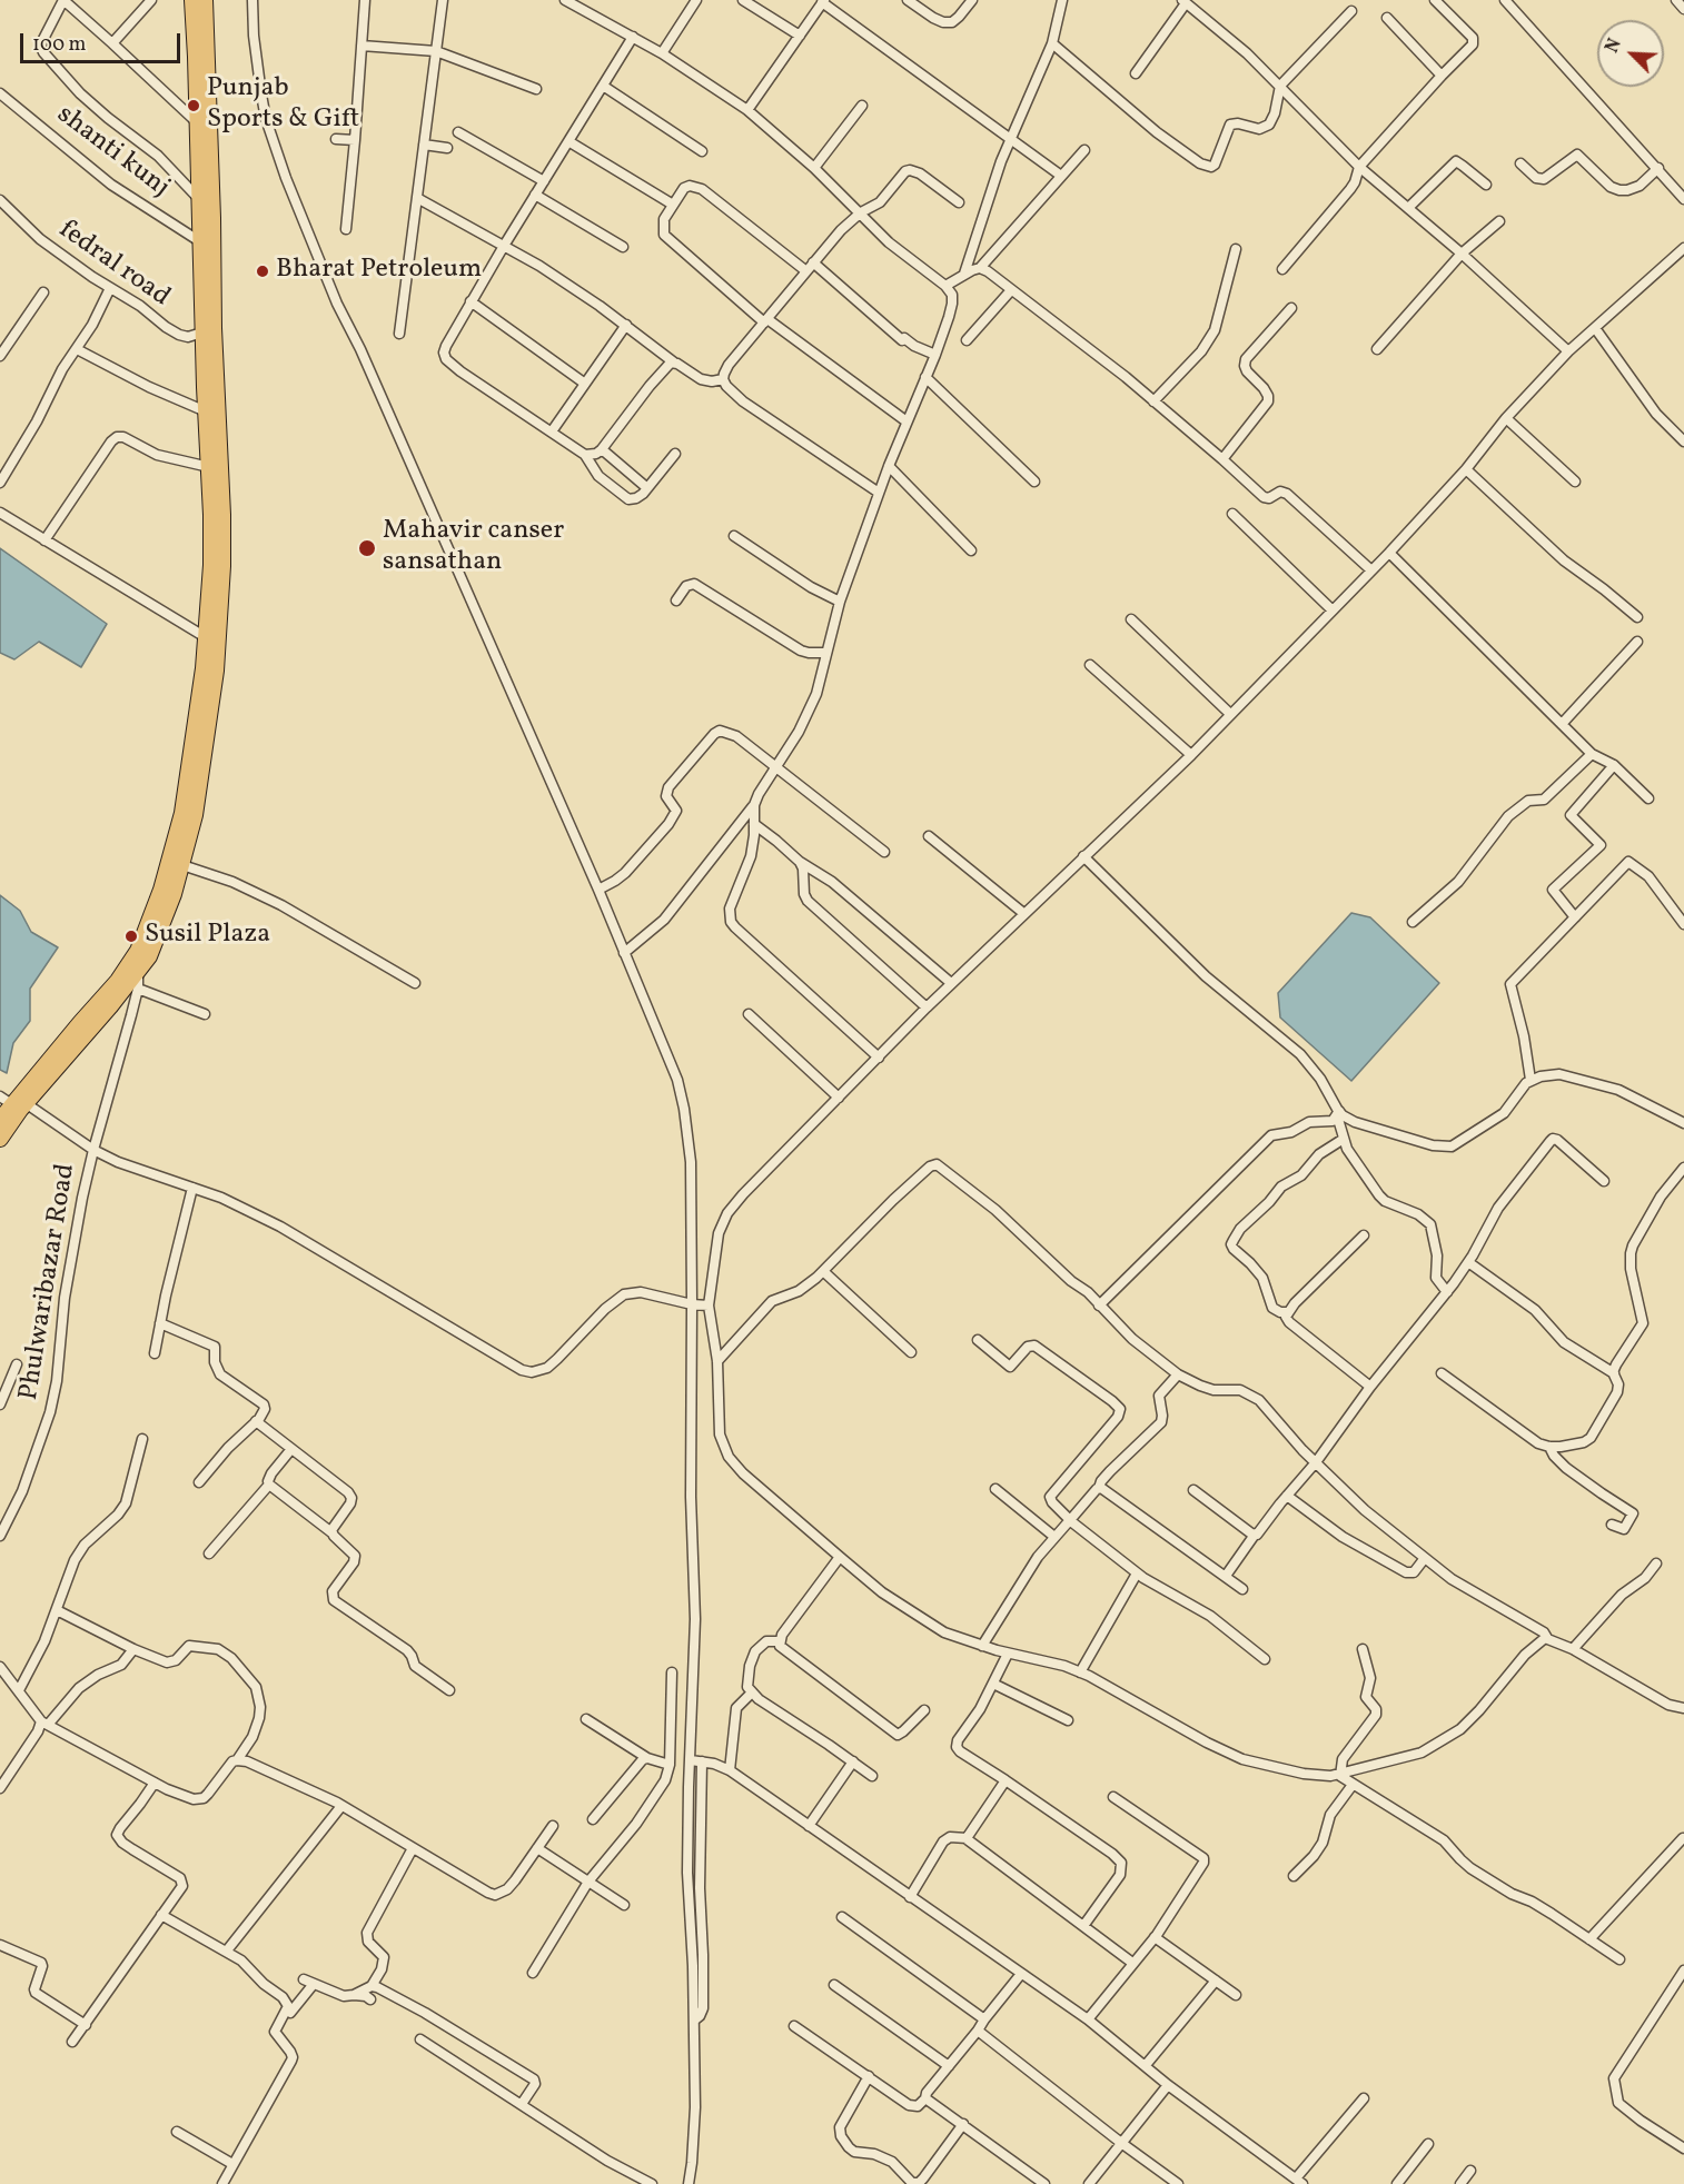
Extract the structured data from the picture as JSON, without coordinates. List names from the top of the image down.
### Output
{
  "streets": {
    "street": ["shanti kunj", "fedral road", "Phulwaribazar Road"]
  },
  "places": [
    "Punjab Sports & Gift",
    "Bharat Petroleum",
    "Mahavir canser sansathan",
    "Susil Plaza"
  ],
  "scale_bar": "100 m",
  "north": "top left"
}
